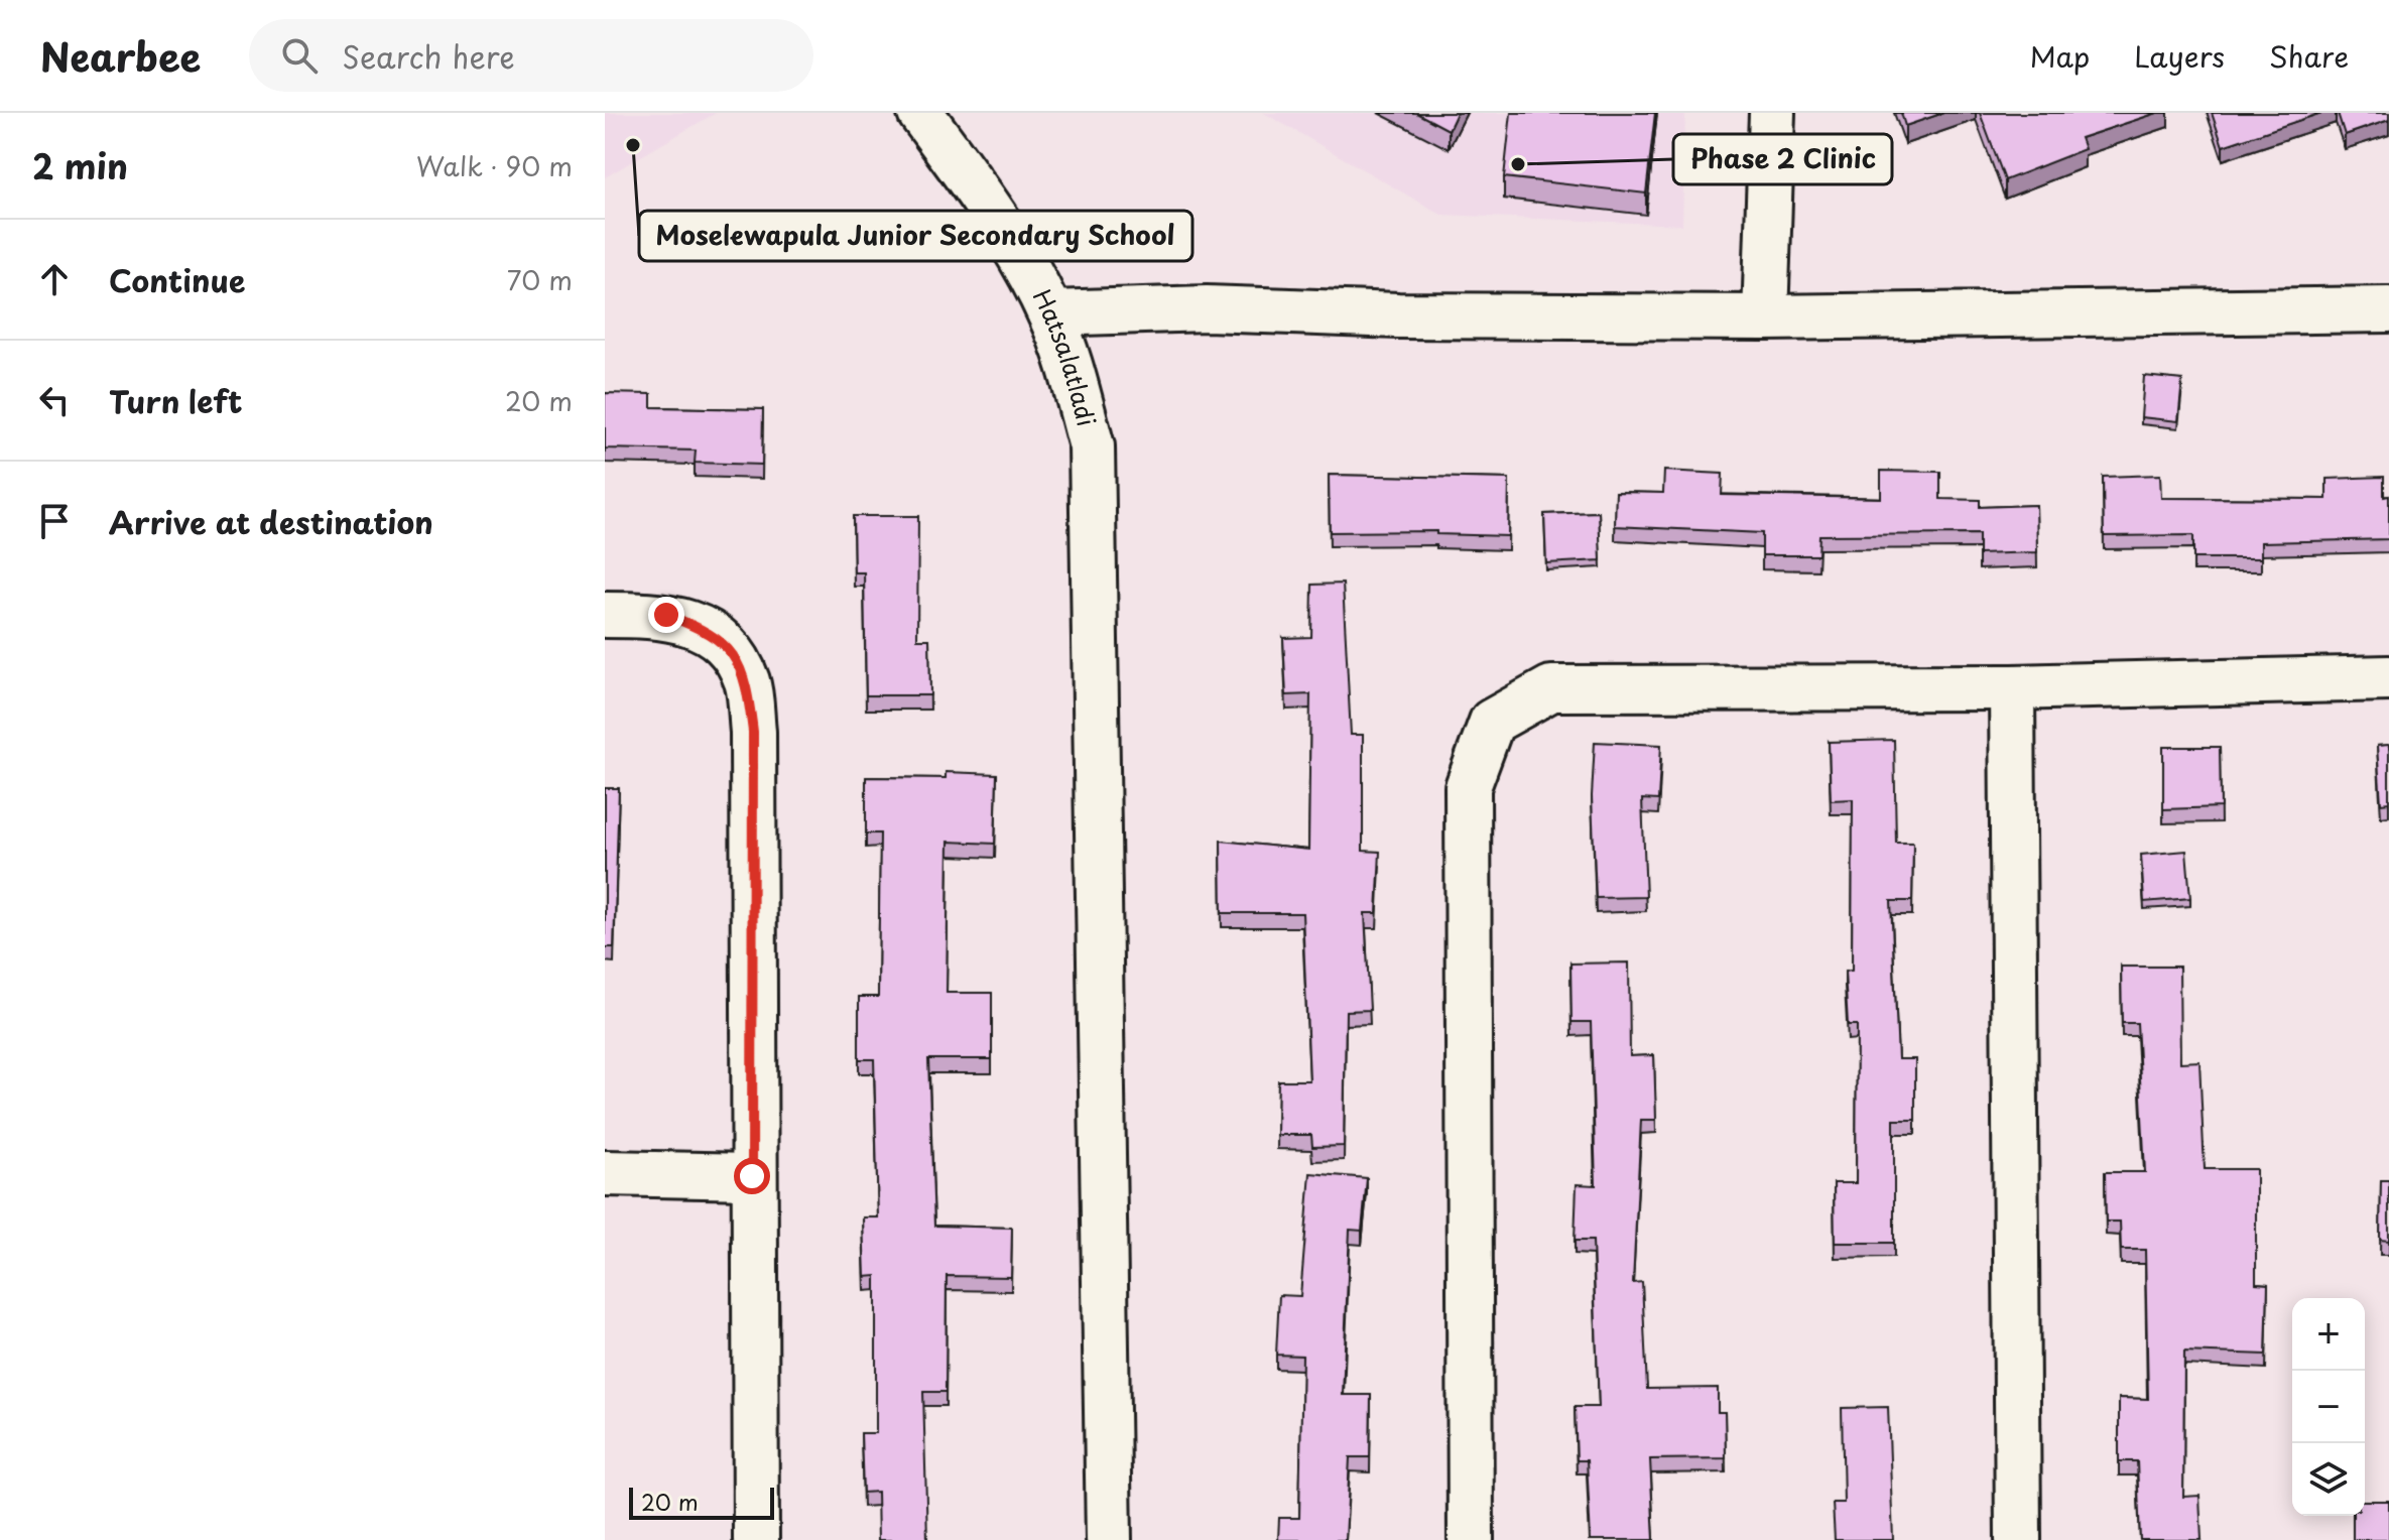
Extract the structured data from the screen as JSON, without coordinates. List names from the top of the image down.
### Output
{
  "streets": {
    "street": ["Hatsalatladi"]
  },
  "places": ["Moselewapula Junior Secondary School", "Phase 2 Clinic"],
  "scale_bar": "20 m",
  "page": {
    "header": "Nearbee",
    "search": "Search here",
    "nav": ["Map", "Layers", "Share"],
    "heading": ["2 min", "Walk · 90 m"],
    "list": [
      ["Continue", "70 m"],
      ["Turn left", "20 m"],
      "Arrive at destination"
    ],
    "map_buttons": ["+", "−"],
    "scale": "20 m"
  }
}
